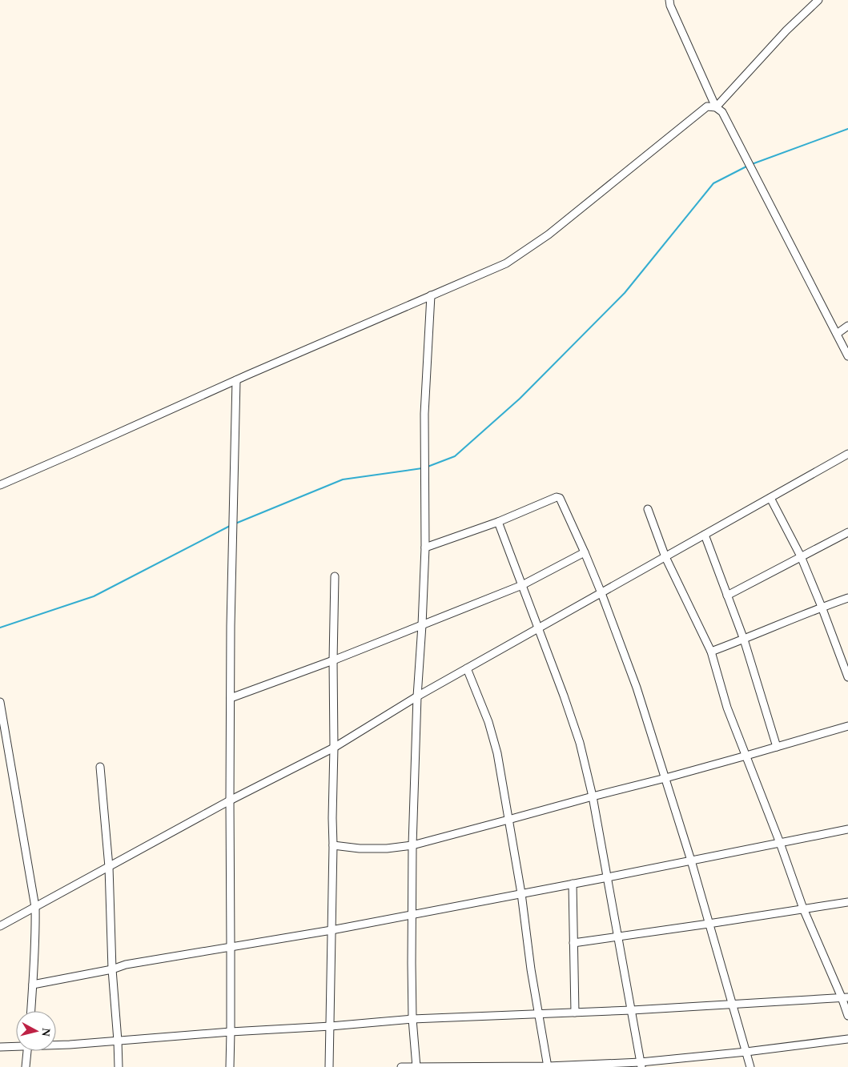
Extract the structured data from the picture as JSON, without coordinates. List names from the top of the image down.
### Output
{
  "north": "right"
}
